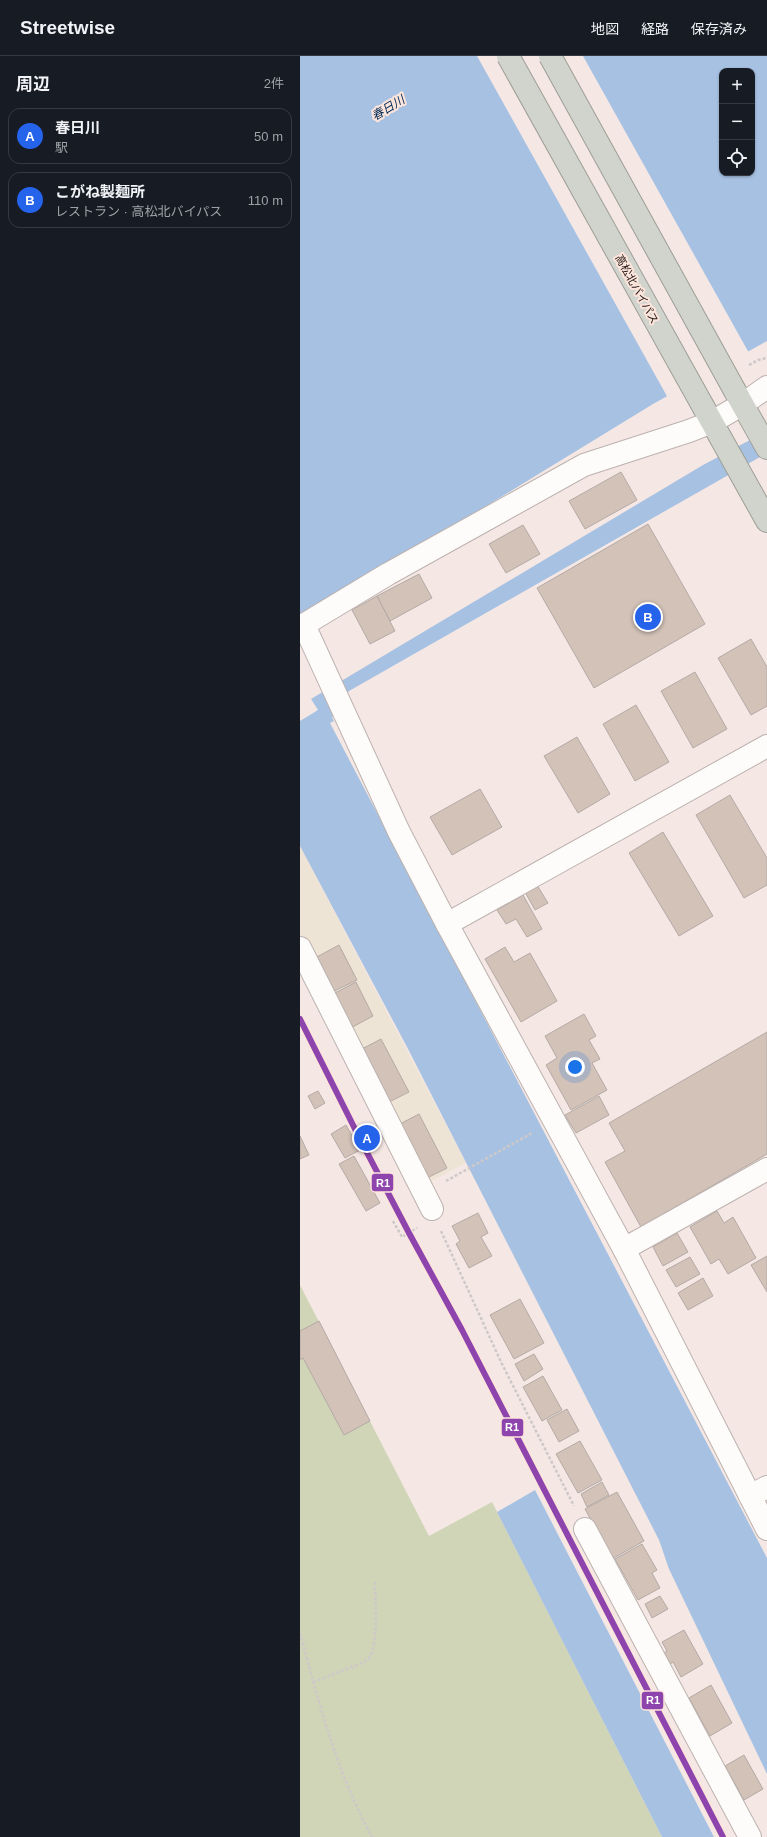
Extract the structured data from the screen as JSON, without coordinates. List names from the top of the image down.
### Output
{
  "streets": {
    "highway": ["高松北バイパス"]
  },
  "water": ["春日川"],
  "lines": ["transit line R1"],
  "page": {
    "header": "Streetwise",
    "nav": ["地図", "経路", "保存済み"],
    "heading": ["周辺", "2件"],
    "map_buttons": ["+", "−"],
    "list": [
      {
        "mark": "A",
        "name": "春日川",
        "note": "駅",
        "value": "50 m"
      },
      {
        "mark": "B",
        "name": "こがね製麺所",
        "note": "レストラン · 高松北バイパス",
        "value": "110 m"
      }
    ],
    "pins": ["B", "A"]
  }
}
